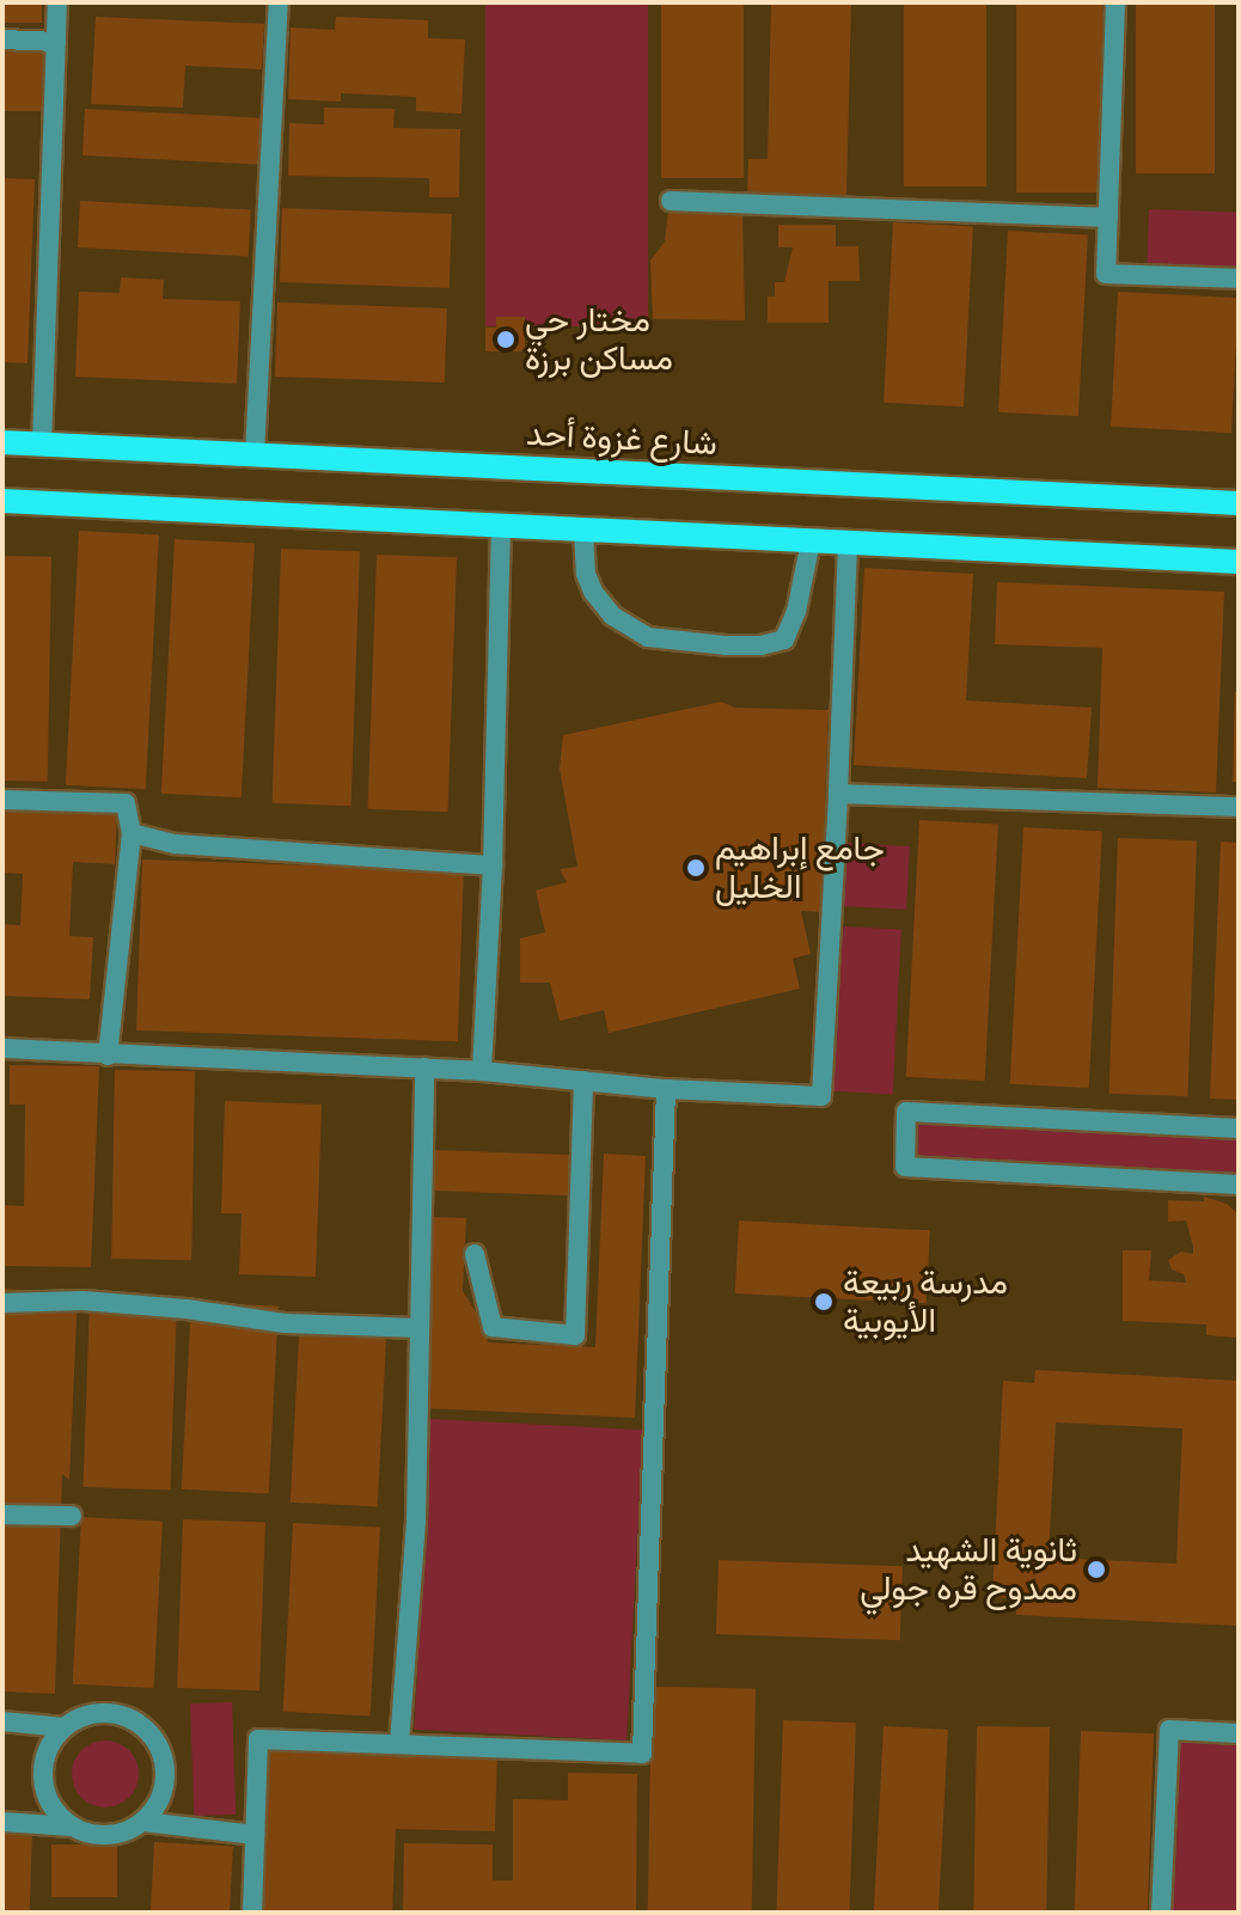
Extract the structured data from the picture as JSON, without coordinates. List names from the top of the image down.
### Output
{
  "streets": {
    "main road": ["شارع غزوة أحد"]
  },
  "places": [
    "مختار حي مساكن برزة",
    "جامع إبراهيم الخليل",
    "مدرسة ربيعة الأيوبية",
    "ثانوية الشهيد ممدوح قره جولي"
  ]
}
